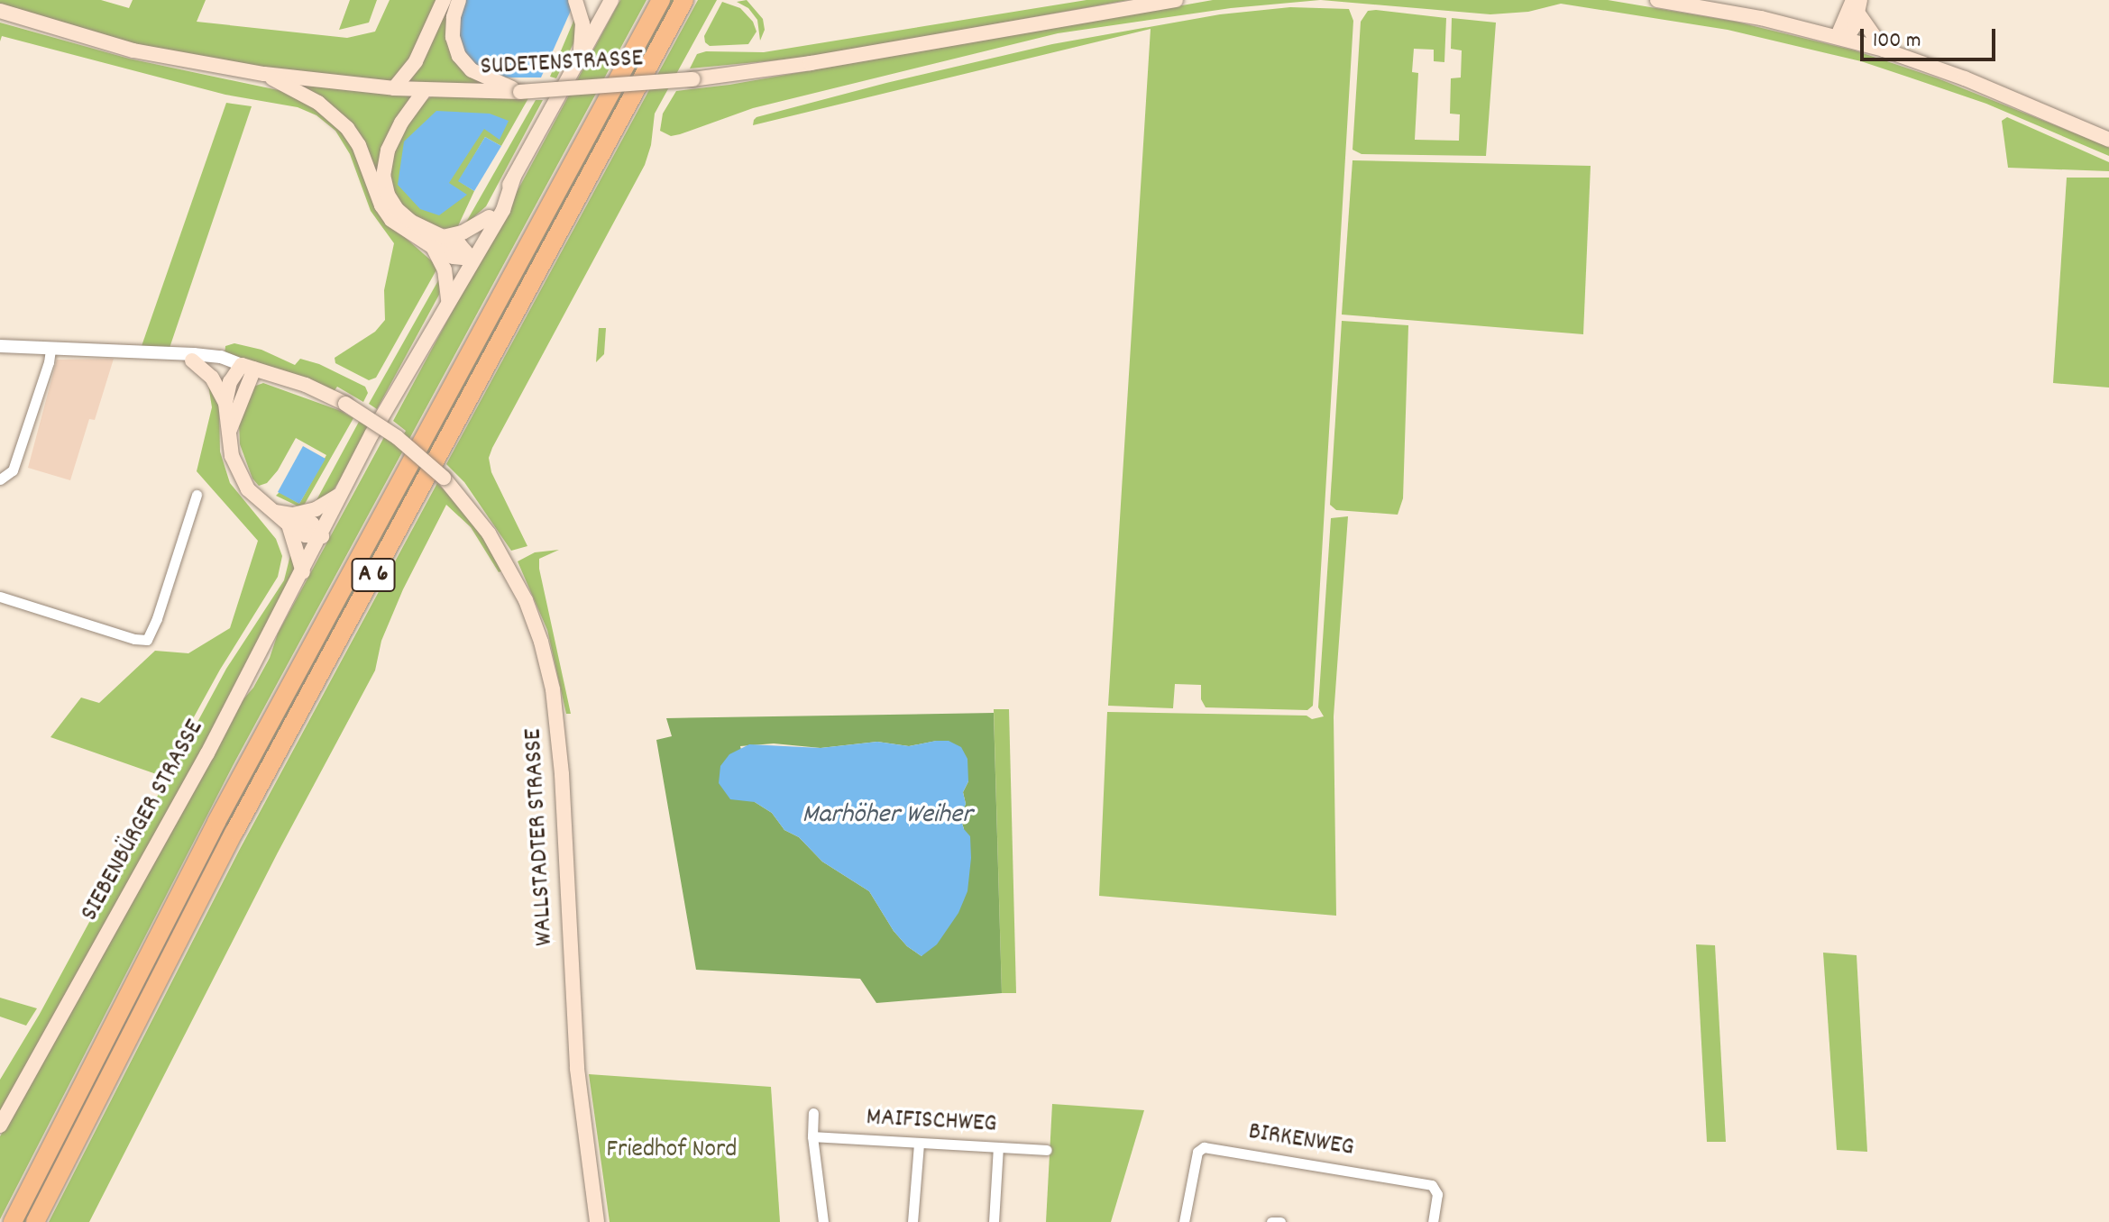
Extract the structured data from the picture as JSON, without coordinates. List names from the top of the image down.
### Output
{
  "streets": {
    "highway": ["A 6"],
    "main road": ["SUDETENSTRASSE", "SIEBENBÜRGER STRASSE", "WALLSTADTER STRASSE"],
    "street": ["MAIFISCHWEG", "BIRKENWEG"]
  },
  "water": ["Marhöher Weiher"],
  "parks": ["Friedhof Nord"],
  "scale_bar": "100 m"
}
